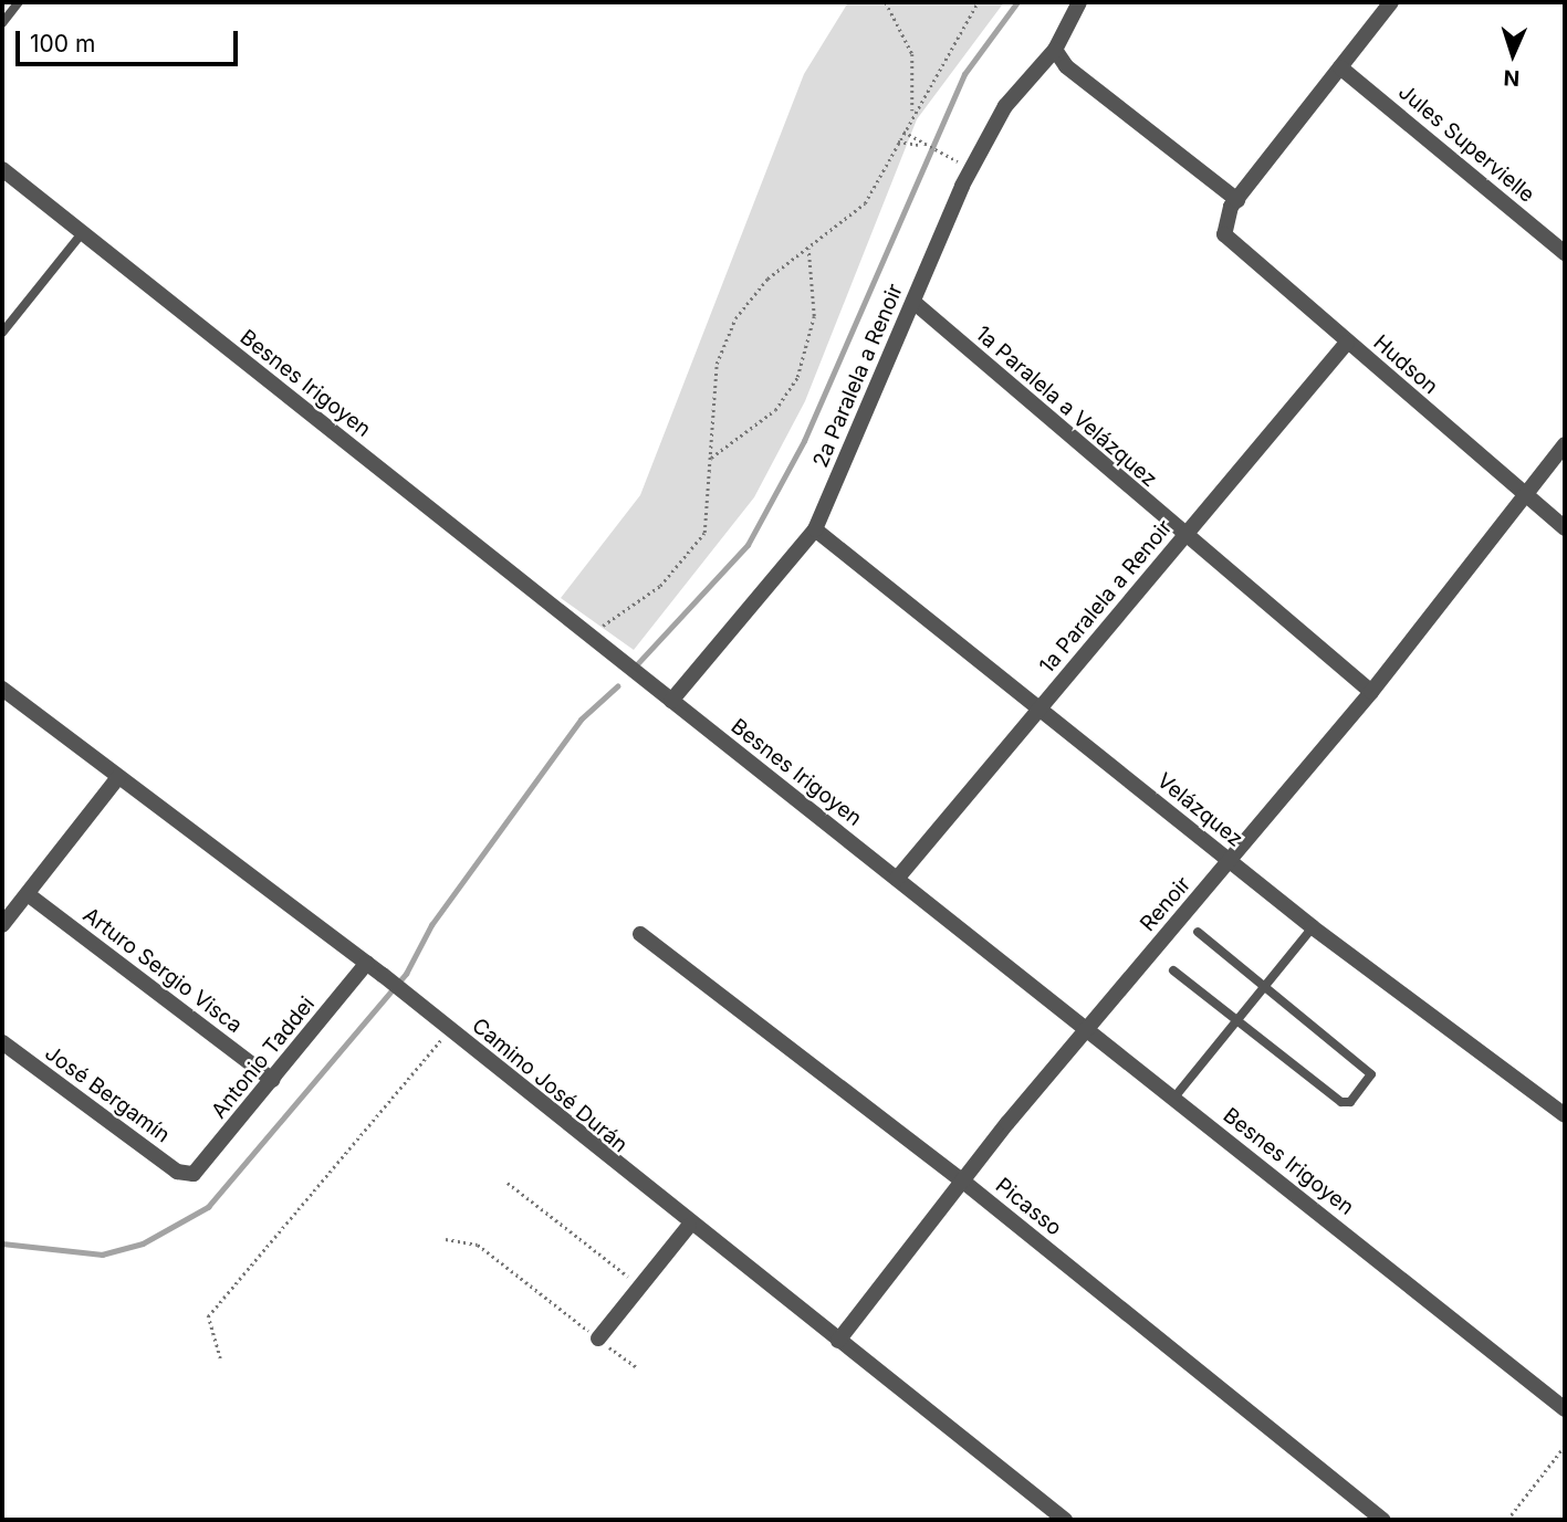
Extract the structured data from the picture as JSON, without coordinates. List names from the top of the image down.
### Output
{
  "streets": {
    "street": [
      "Jules Supervielle",
      "Hudson",
      "2a Paralela a Renoir",
      "Besnes Irigoyen",
      "1a Paralela a Velázquez",
      "1a Paralela a Renoir",
      "Velázquez",
      "Renoir",
      "Arturo Sergio Visca",
      "Antonio Taddei",
      "Camino José Durán",
      "José Bergamín",
      "Picasso"
    ]
  },
  "crossings": [
    ["Hudson", "1a Paralela a Renoir"],
    ["Hudson", "Renoir"],
    ["2a Paralela a Renoir", "Besnes Irigoyen"],
    ["2a Paralela a Renoir", "1a Paralela a Velázquez"],
    ["2a Paralela a Renoir", "Velázquez"],
    ["Besnes Irigoyen", "1a Paralela a Renoir"],
    ["Besnes Irigoyen", "Renoir"],
    ["1a Paralela a Velázquez", "1a Paralela a Renoir"],
    ["1a Paralela a Velázquez", "Renoir"],
    ["1a Paralela a Renoir", "Velázquez"],
    ["Velázquez", "Renoir"],
    ["Renoir", "Camino José Durán"],
    ["Renoir", "Picasso"],
    ["Arturo Sergio Visca", "Antonio Taddei"],
    ["Antonio Taddei", "Camino José Durán"],
    ["Antonio Taddei", "José Bergamín"]
  ],
  "scale_bar": "100 m",
  "north": "bottom"
}
